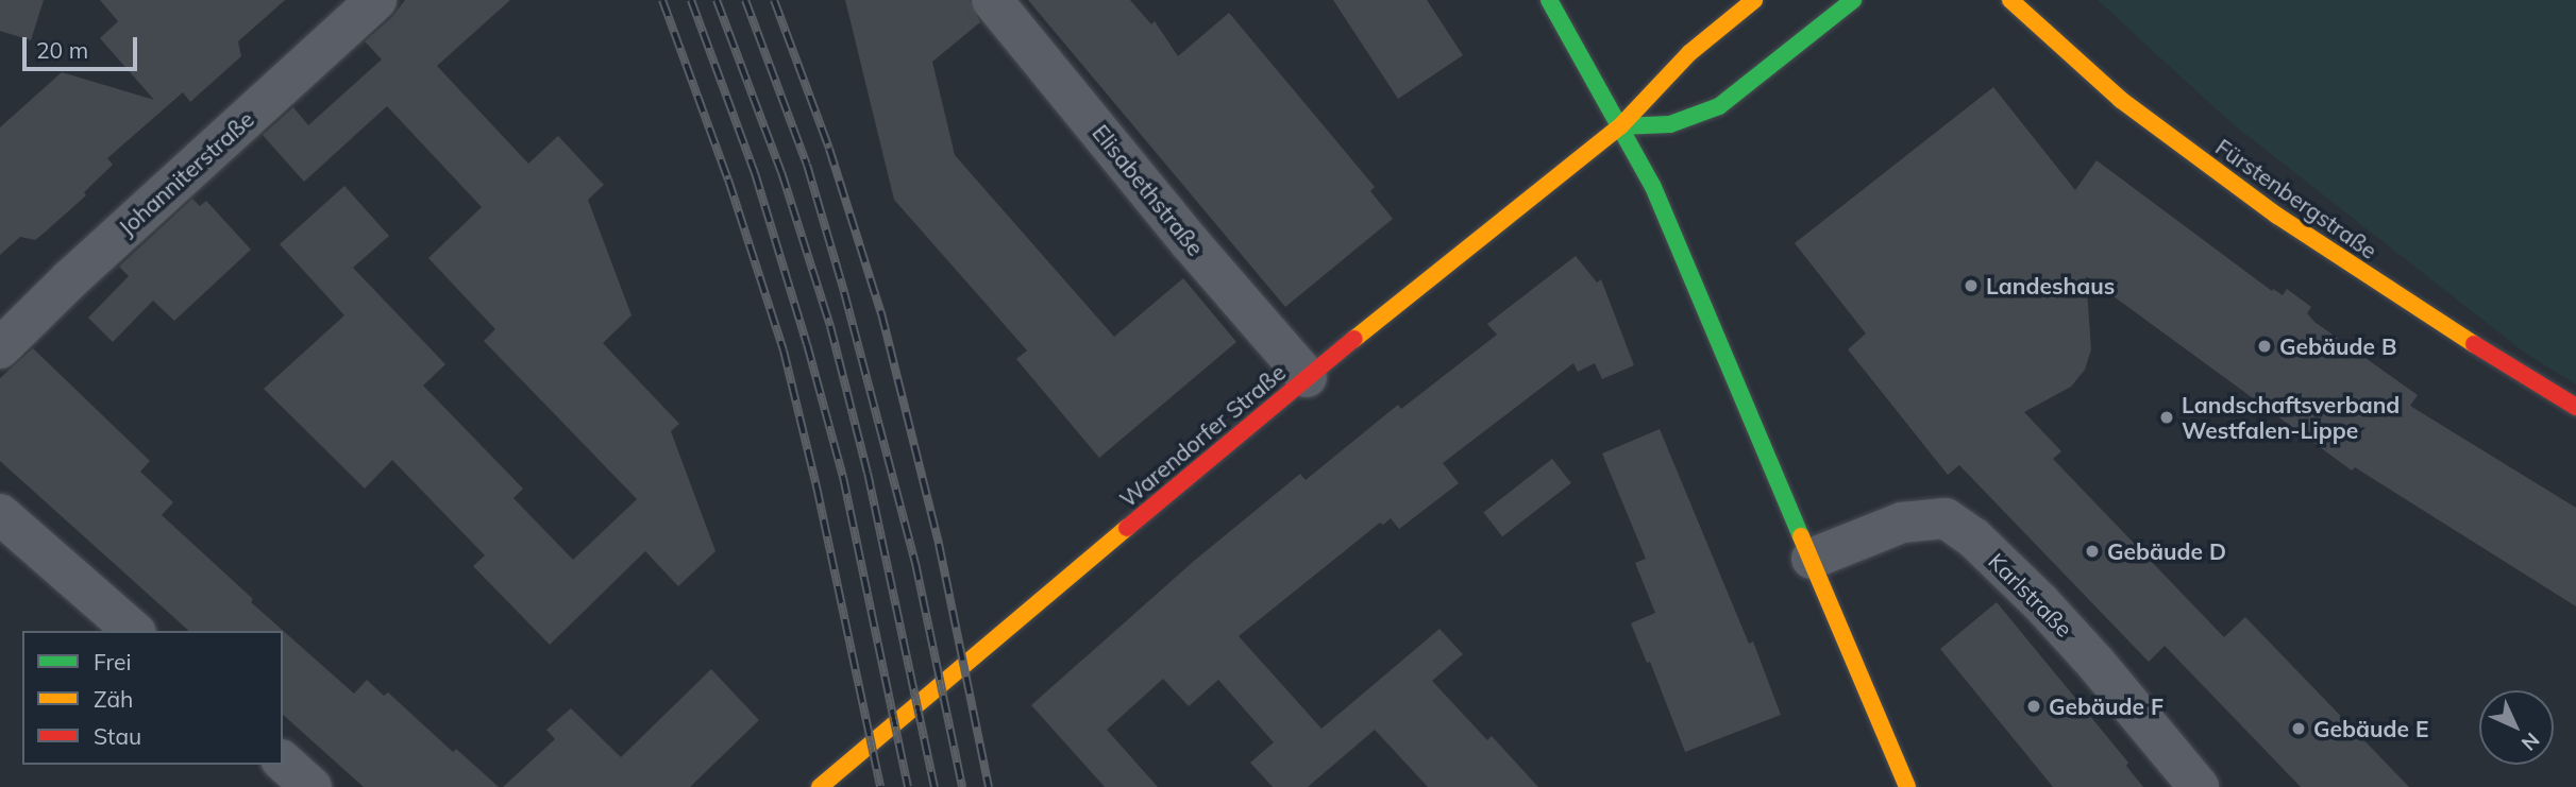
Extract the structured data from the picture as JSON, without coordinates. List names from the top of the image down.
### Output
{
  "streets": {
    "street": [
      "Johanniterstraße",
      "Elisabethstraße",
      "Fürstenbergstraße",
      "Warendorfer Straße",
      "Karlstraße"
    ]
  },
  "crossings": [
    ["Elisabethstraße", "Warendorfer Straße"]
  ],
  "places": [
    "Landeshaus",
    "Gebäude B",
    "Landschaftsverband Westfalen-Lippe",
    "Gebäude D",
    "Gebäude F",
    "Gebäude E"
  ],
  "legend": ["Frei", "Zäh", "Stau"],
  "scale_bar": "20 m",
  "north": "bottom right"
}
